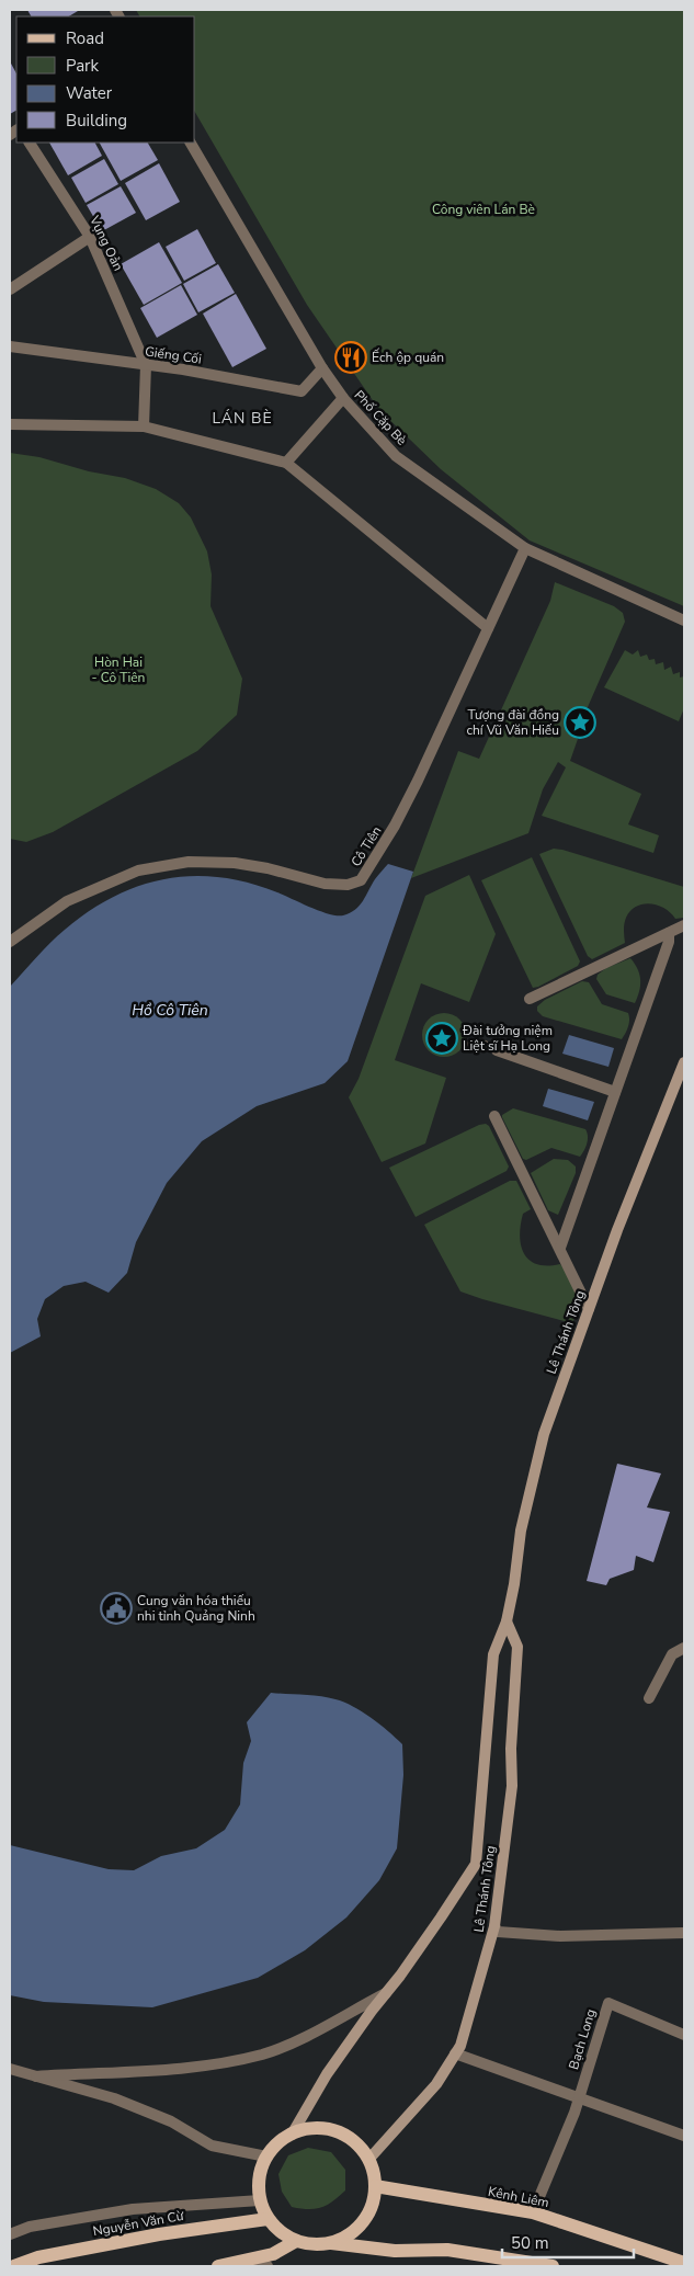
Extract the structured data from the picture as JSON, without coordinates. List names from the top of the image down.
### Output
{
  "streets": {
    "main road": ["Lê Thánh Tông", "Kênh Liêm", "Nguyễn Văn Cừ"],
    "street": [
      "Vụng Oản",
      "Giếng Cối",
      "Phố Cặp Bè",
      "Cô Tiên",
      "Bạch Long"
    ]
  },
  "crossings": [
    ["Vụng Oản", "Giếng Cối"],
    ["Giếng Cối", "Phố Cặp Bè"],
    ["Phố Cặp Bè", "Cô Tiên"],
    ["Lê Thánh Tông", "Kênh Liêm"],
    ["Lê Thánh Tông", "Nguyễn Văn Cừ"],
    ["Bạch Long", "Kênh Liêm"],
    ["Kênh Liêm", "Nguyễn Văn Cừ"]
  ],
  "districts": ["LÁN BÈ"],
  "water": ["Hồ Cô Tiên"],
  "parks": ["Công viên Lán Bè", "Hòn Hai - Cô Tiên"],
  "places": {
    "restaurant": ["Ếch ộp quán"],
    "place": ["Tượng đài đồng chí Vũ Văn Hiếu", "Đài tưởng niệm Liệt sĩ Hạ Long"],
    "public building": ["Cung văn hóa thiếu nhi tỉnh Quảng Ninh"]
  },
  "legend": [
    "Road",
    "Park",
    "Water",
    "Building"
  ],
  "scale_bar": "50 m"
}
